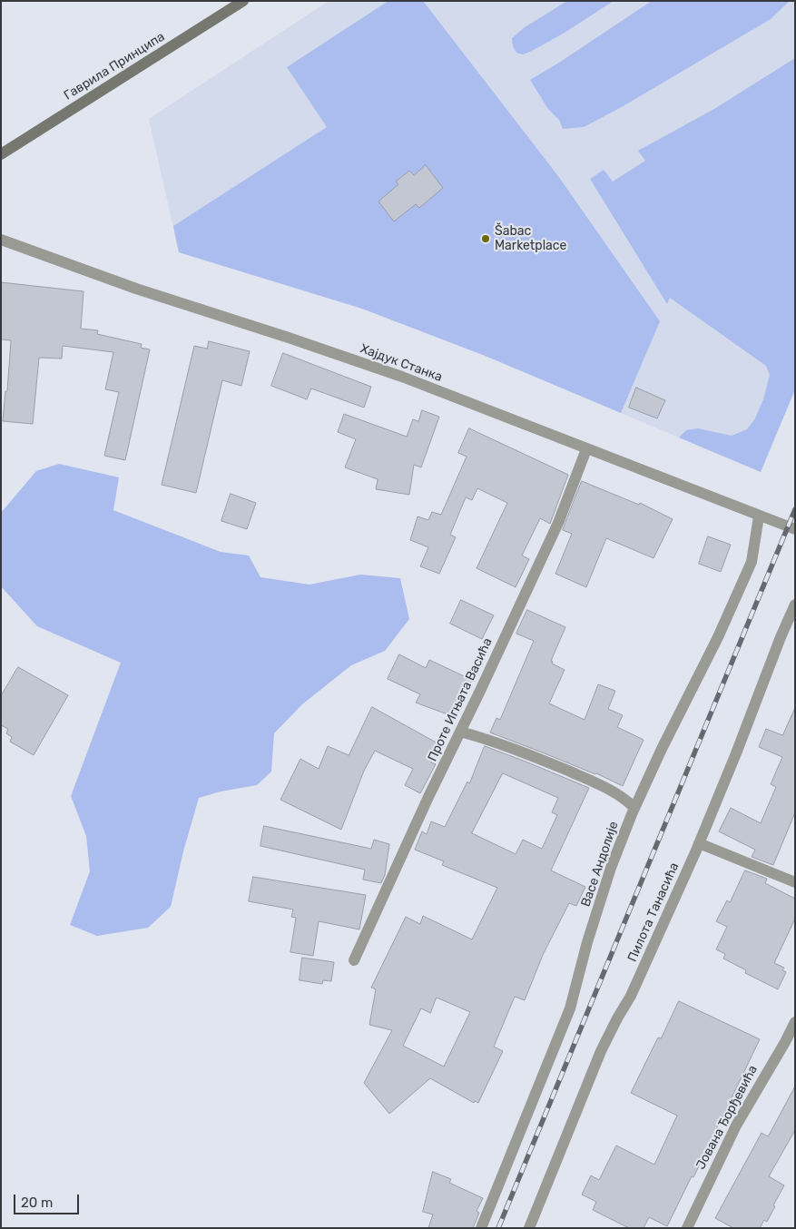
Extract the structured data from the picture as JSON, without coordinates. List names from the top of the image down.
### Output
{
  "streets": {
    "main road": ["Гаврила Принципа"],
    "street": [
      "Хајдук Станка",
      "Проте Игњата Васића",
      "Васе Андолије",
      "Пилота Танасића",
      "Јована Ђорђевића"
    ]
  },
  "crossings": [
    ["Хајдук Станка", "Проте Игњата Васића"],
    ["Хајдук Станка", "Васе Андолије"]
  ],
  "places": ["Šabac Marketplace"],
  "scale_bar": "20 m"
}
